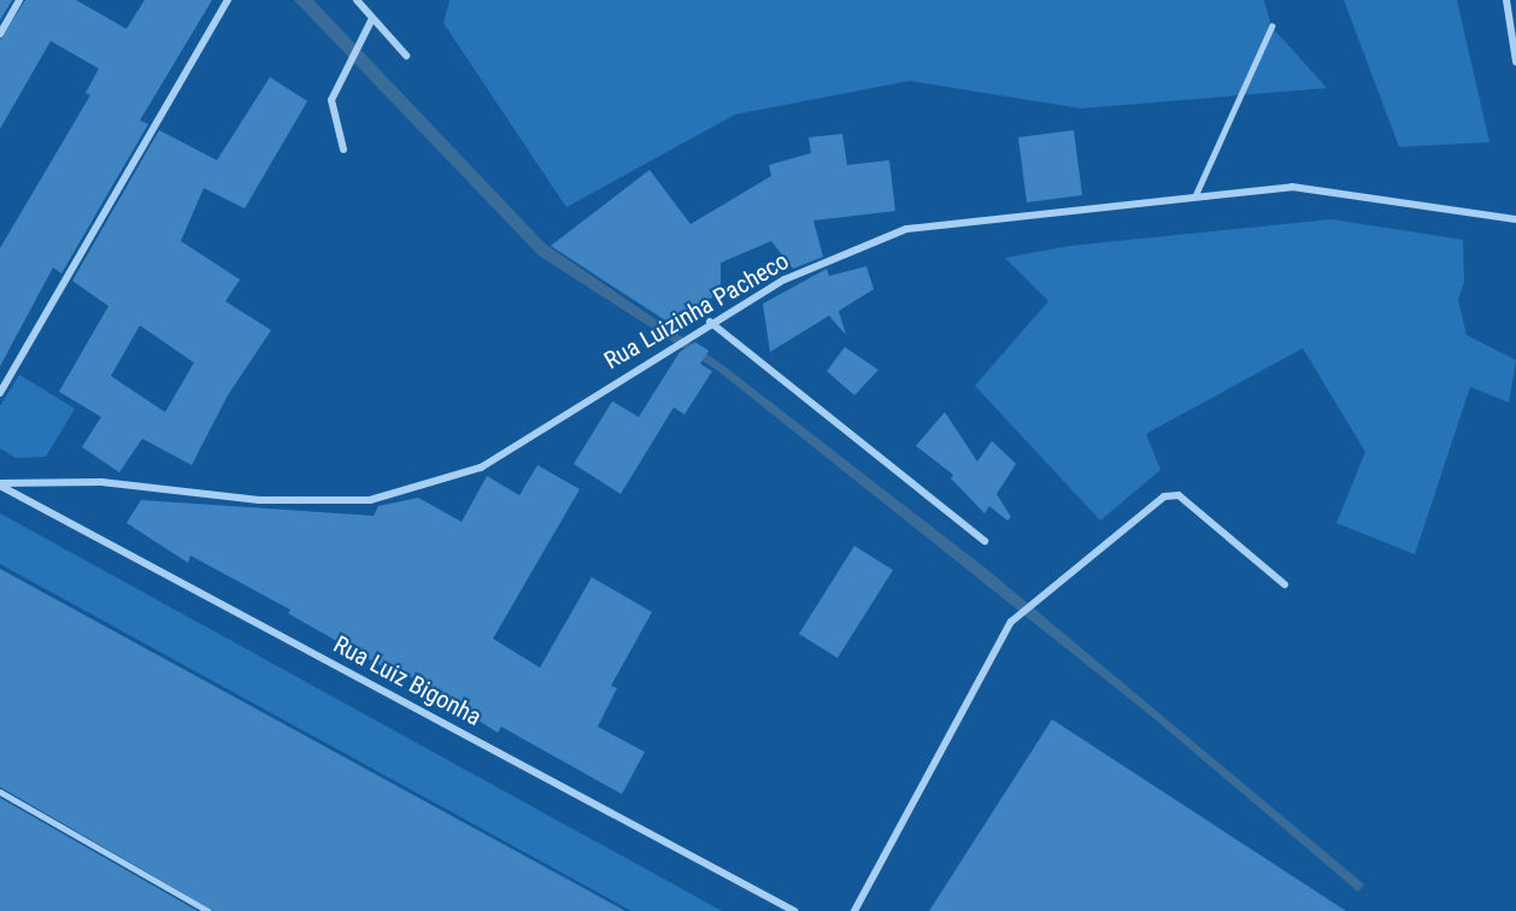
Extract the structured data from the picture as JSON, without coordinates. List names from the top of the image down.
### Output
{
  "streets": {
    "street": ["Rua Luizinha Pacheco", "Rua Luiz Bigonha"]
  },
  "crossings": [
    ["Rua Luizinha Pacheco", "Rua Luiz Bigonha"]
  ]
}
